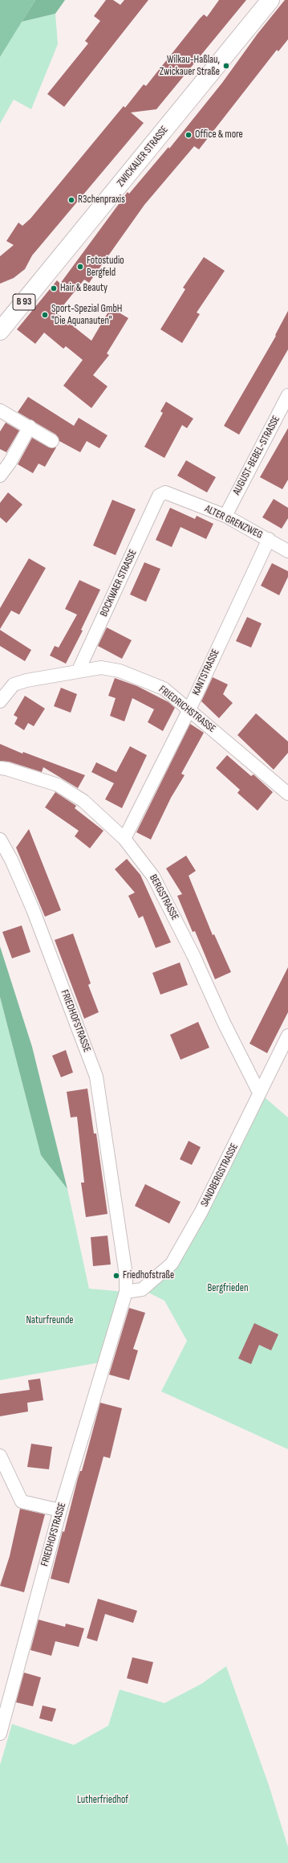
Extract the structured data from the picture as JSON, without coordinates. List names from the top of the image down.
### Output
{
  "streets": {
    "main road": ["ZWICKAUER STRASSE", "B 93"],
    "street": [
      "AUGUST-BEBEL-STRASSE",
      "ALTER GRENZWEG",
      "BOCKWAER STRASSE",
      "KANTSTRASSE",
      "FRIEDRICHSTRASSE",
      "BERGSTRASSE",
      "FRIEDHOFSTRASSE",
      "SANDBERGSTRASSE"
    ]
  },
  "crossings": [
    ["AUGUST-BEBEL-STRASSE", "ALTER GRENZWEG"],
    ["ALTER GRENZWEG", "BOCKWAER STRASSE"],
    ["ALTER GRENZWEG", "KANTSTRASSE"],
    ["BOCKWAER STRASSE", "FRIEDRICHSTRASSE"],
    ["KANTSTRASSE", "FRIEDRICHSTRASSE"],
    ["KANTSTRASSE", "BERGSTRASSE"],
    ["BERGSTRASSE", "SANDBERGSTRASSE"],
    ["FRIEDHOFSTRASSE", "SANDBERGSTRASSE"]
  ],
  "parks": ["Bergfrieden", "Naturfreunde", "Lutherfriedhof"],
  "places": [
    "Wilkau-Haßlau, Zwickauer Straße",
    "Office & more",
    "R3chenpraxis",
    "Fotostudio Bergfeld",
    "Hair & Beauty",
    "Sport-Spezial GmbH \"Die Aquanauten\"",
    "Friedhofstraße"
  ]
}
